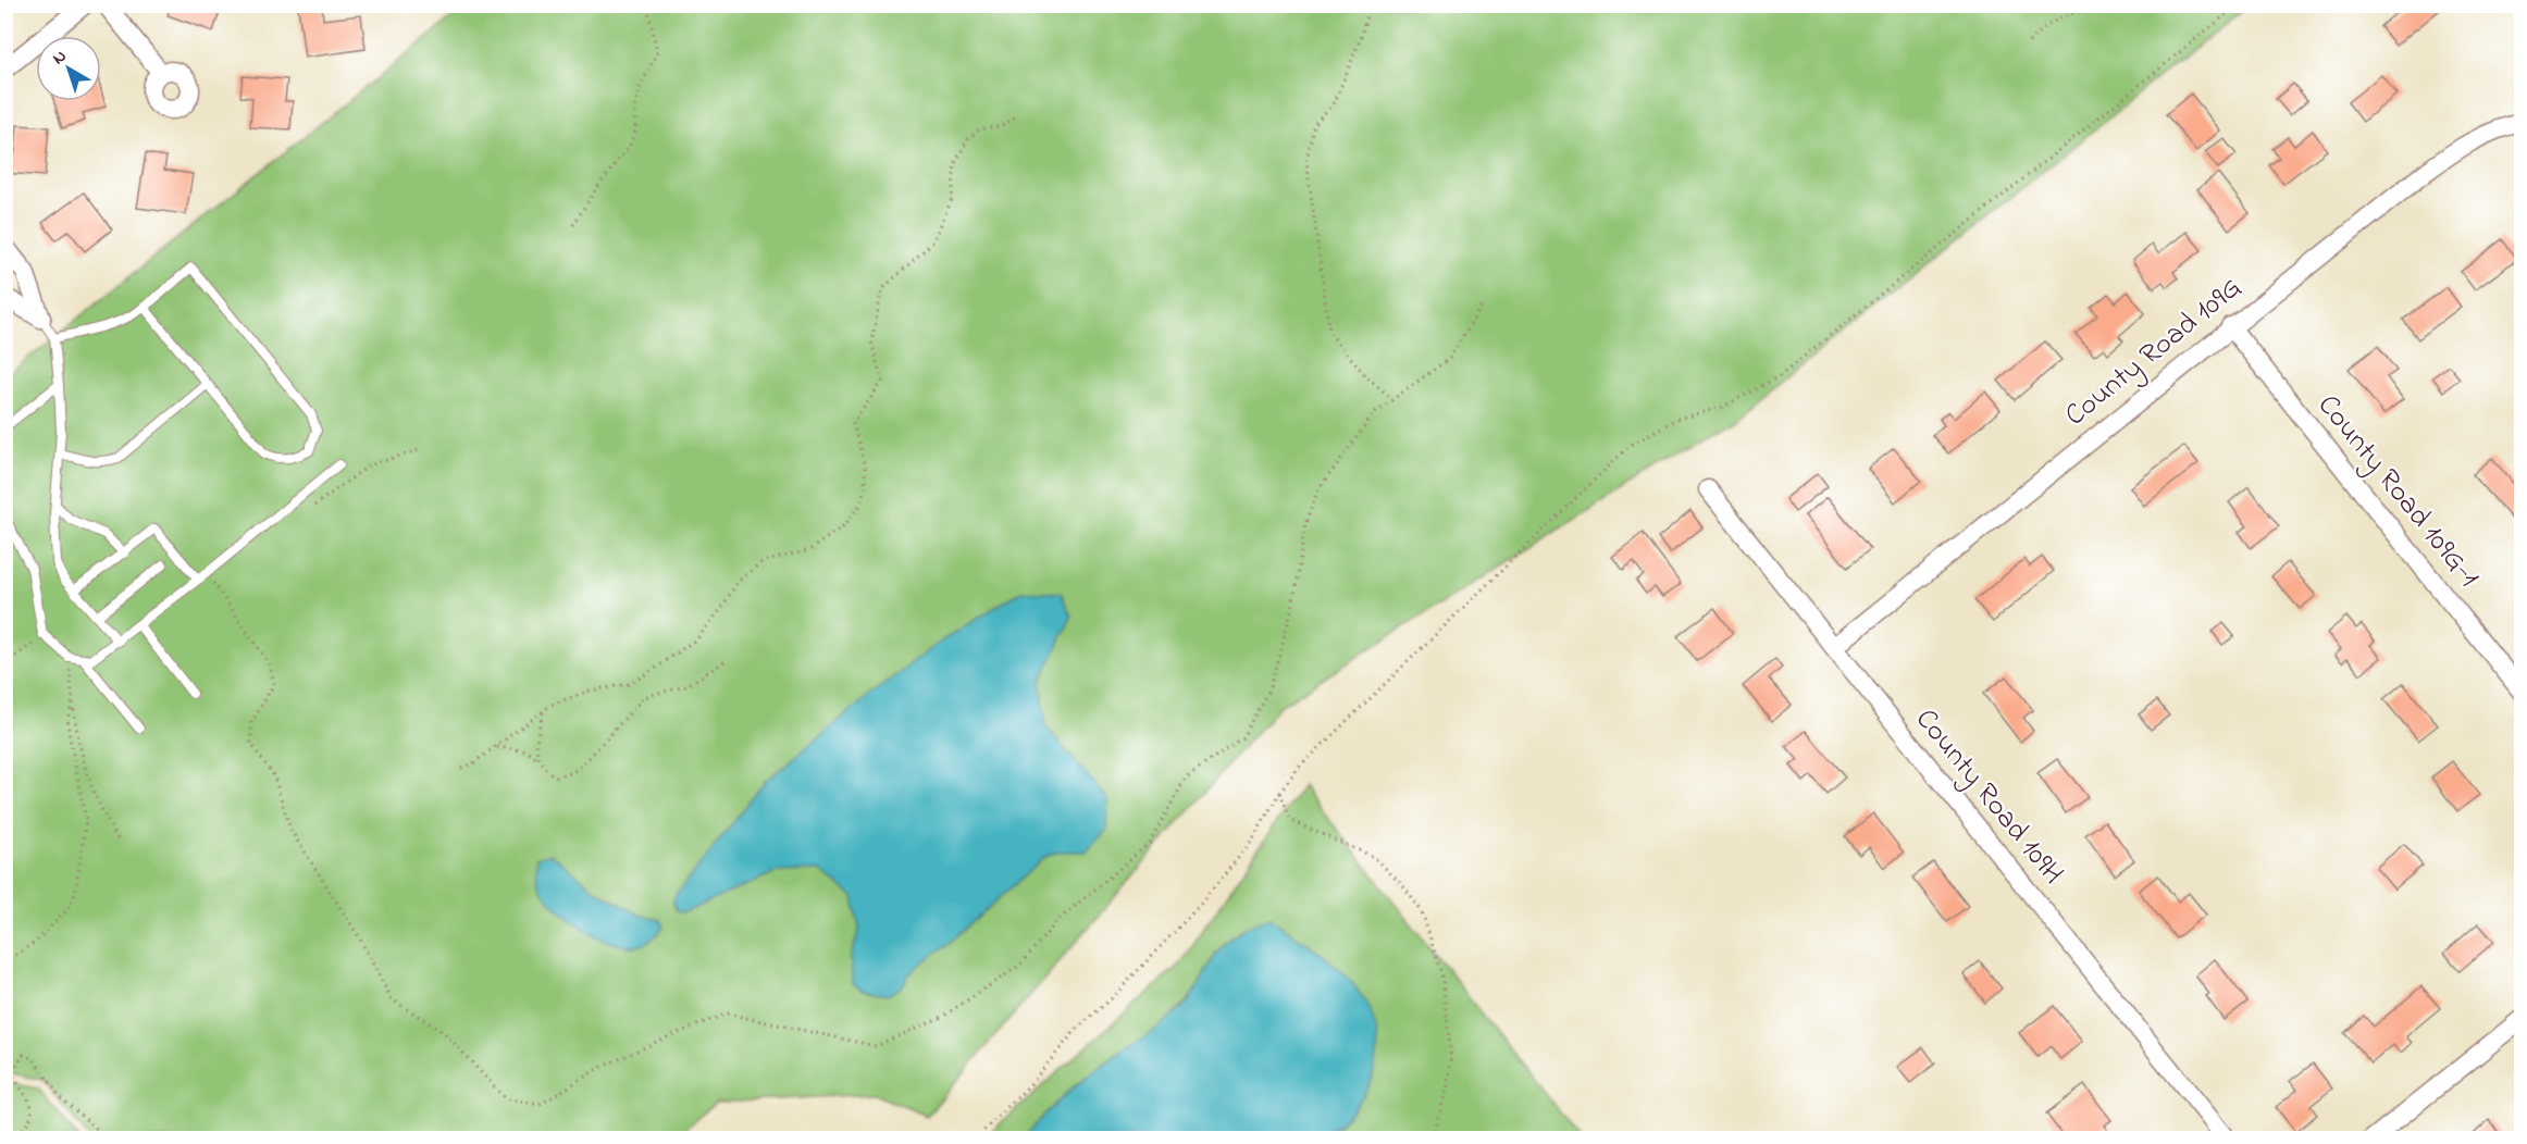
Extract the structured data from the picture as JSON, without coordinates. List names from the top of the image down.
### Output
{
  "streets": {
    "street": ["County Road 109G", "County Road 109G-1", "County Road 109H"]
  },
  "crossings": [
    ["County Road 109G", "County Road 109G-1"],
    ["County Road 109G", "County Road 109H"]
  ],
  "north": "top left"
}
